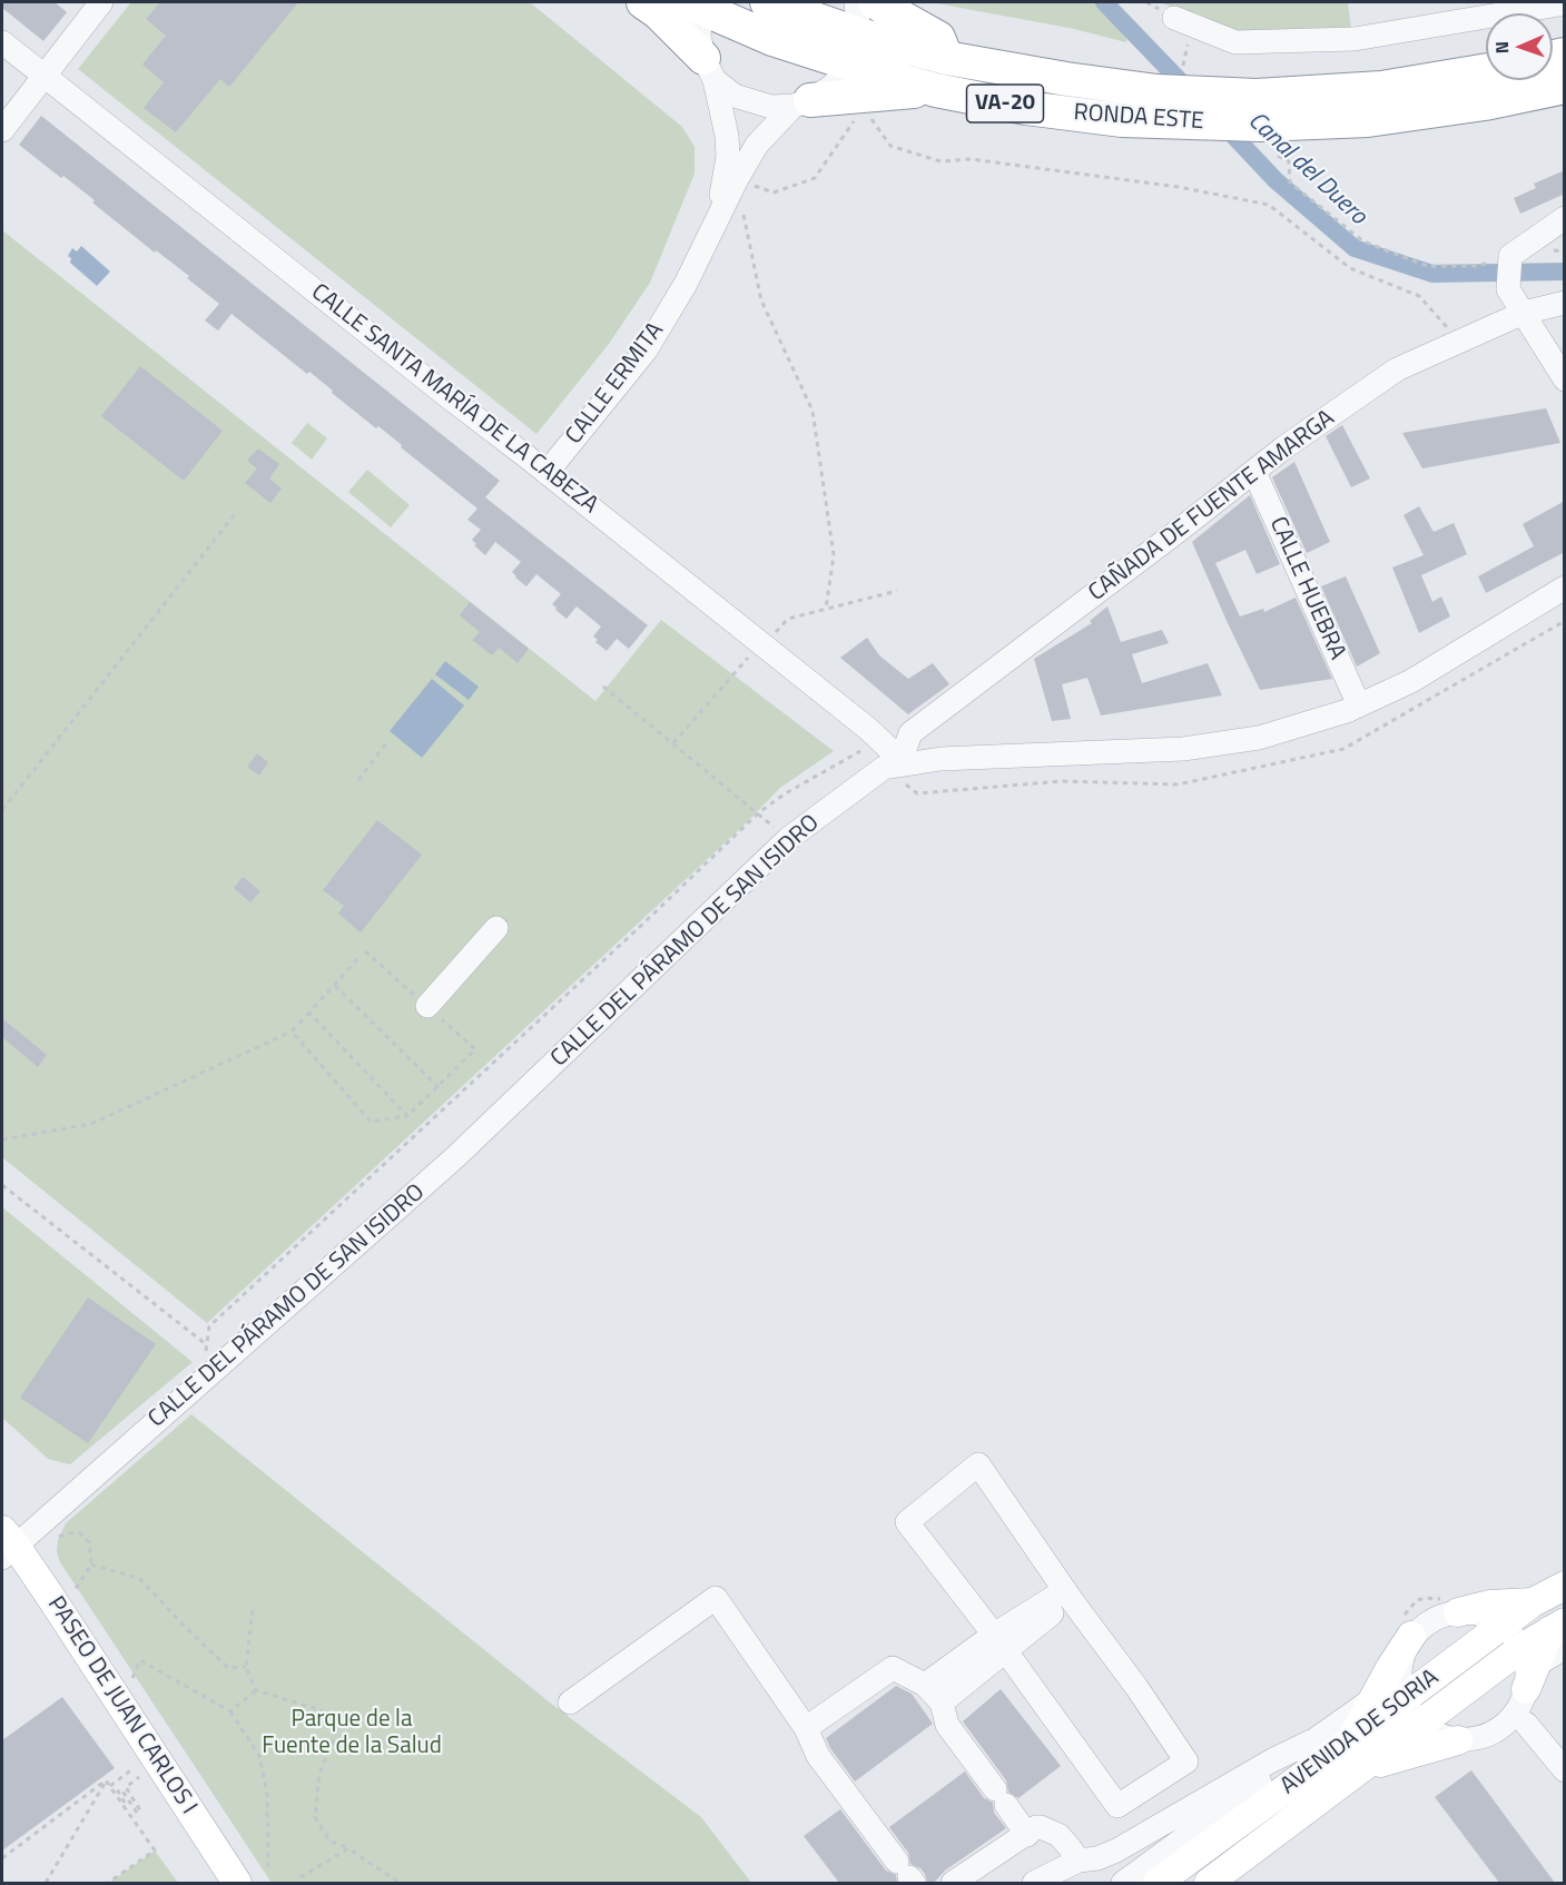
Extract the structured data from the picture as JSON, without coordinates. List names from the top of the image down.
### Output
{
  "streets": {
    "highway": ["VA-20", "RONDA ESTE"],
    "main road": ["PASEO DE JUAN CARLOS I", "AVENIDA DE SORIA"],
    "street": [
      "CALLE ERMITA",
      "CALLE SANTA MARÍA DE LA CABEZA",
      "CAÑADA DE FUENTE AMARGA",
      "CALLE HUEBRA",
      "CALLE DEL PÁRAMO DE SAN ISIDRO"
    ]
  },
  "crossings": [
    ["RONDA ESTE", "CALLE ERMITA"],
    ["CALLE ERMITA", "CALLE SANTA MARÍA DE LA CABEZA"],
    ["CALLE SANTA MARÍA DE LA CABEZA", "CAÑADA DE FUENTE AMARGA"],
    ["CALLE SANTA MARÍA DE LA CABEZA", "CALLE DEL PÁRAMO DE SAN ISIDRO"],
    ["CAÑADA DE FUENTE AMARGA", "CALLE HUEBRA"],
    ["CAÑADA DE FUENTE AMARGA", "CALLE DEL PÁRAMO DE SAN ISIDRO"],
    ["CALLE HUEBRA", "CALLE DEL PÁRAMO DE SAN ISIDRO"],
    ["CALLE DEL PÁRAMO DE SAN ISIDRO", "PASEO DE JUAN CARLOS I"]
  ],
  "water": ["Canal del Duero"],
  "parks": ["Parque de la Fuente de la Salud"],
  "north": "left"
}
